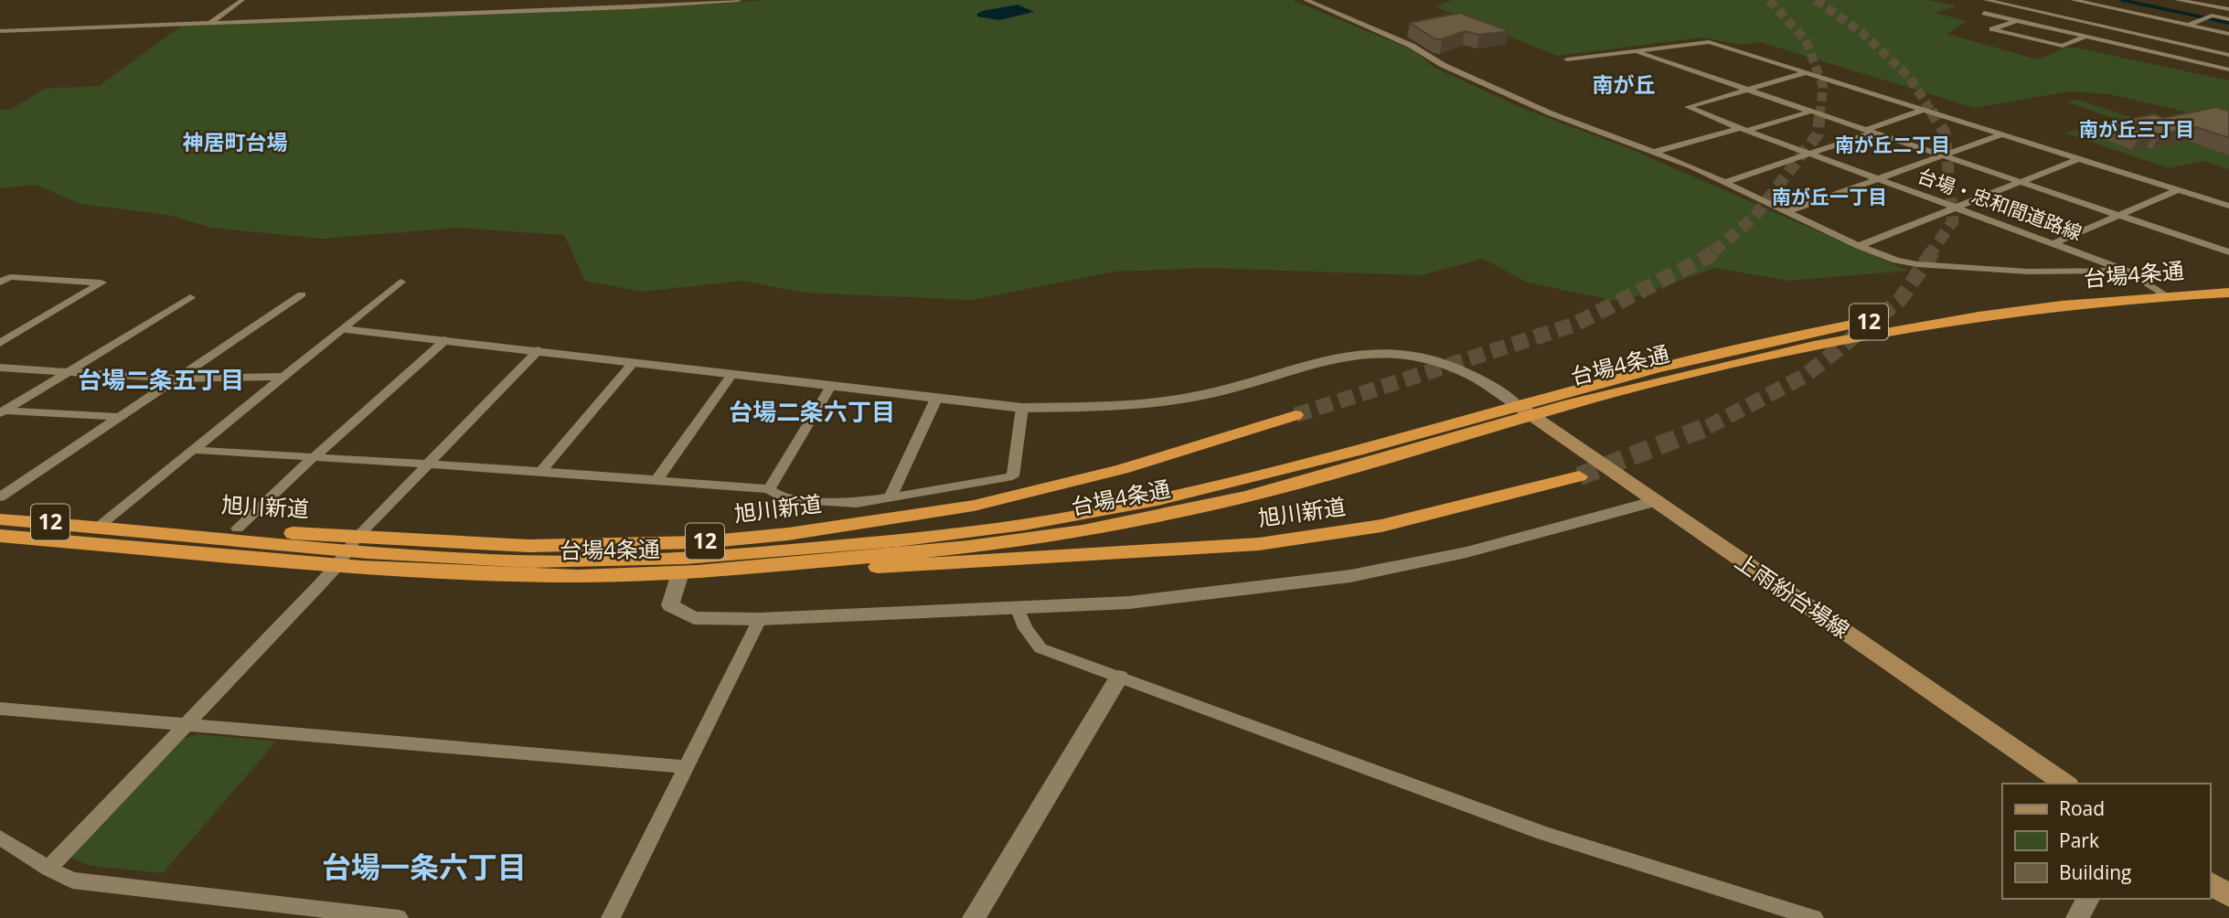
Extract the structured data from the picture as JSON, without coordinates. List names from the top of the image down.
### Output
{
  "streets": {
    "highway": ["台場4条通", "12", "旭川新道"],
    "main road": ["上雨紛台場線"],
    "street": ["台場・忠和間道路線"]
  },
  "crossings": [
    ["台場・忠和間道路線", "台場4条通"],
    ["台場4条通", "旭川新道"],
    ["台場4条通", "上雨紛台場線"]
  ],
  "districts": [
    "南が丘",
    "南が丘三丁目",
    "神居町台場",
    "南が丘二丁目",
    "南が丘一丁目",
    "台場二条五丁目",
    "台場二条六丁目",
    "台場一条六丁目"
  ],
  "legend": ["Road", "Park", "Building"]
}
